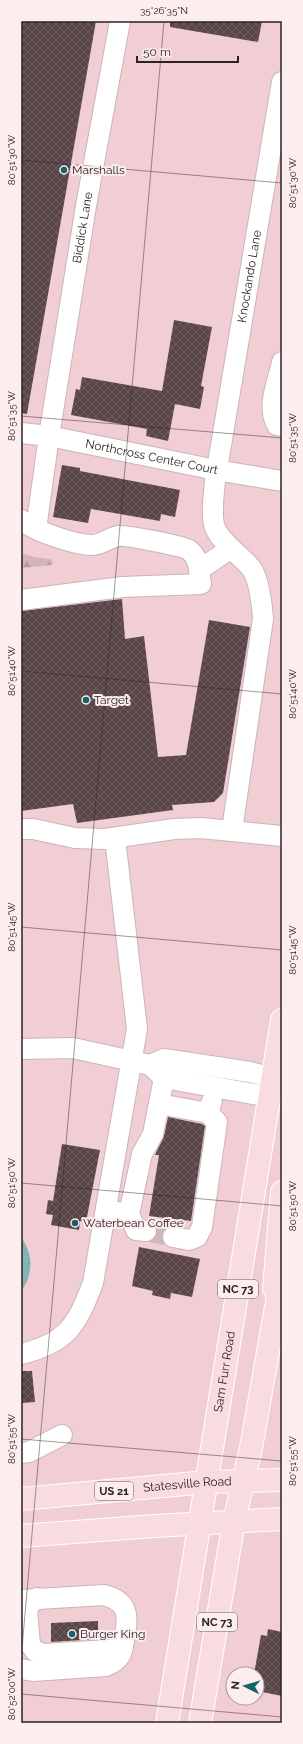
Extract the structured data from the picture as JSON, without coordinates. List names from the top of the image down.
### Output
{
  "streets": {
    "main road": [
      "NC 73",
      "Sam Furr Road",
      "Statesville Road",
      "US 21"
    ],
    "lane": ["Biddick Lane", "Knockando Lane", "Northcross Center Court"]
  },
  "crossings": [
    ["Biddick Lane", "Northcross Center Court"],
    ["Knockando Lane", "Northcross Center Court"],
    ["NC 73", "Statesville Road"],
    ["Sam Furr Road", "Statesville Road"]
  ],
  "places": [
    "Marshalls",
    "Target",
    "Waterbean Coffee",
    "Burger King"
  ],
  "scale_bar": "50 m",
  "north": "left",
  "coordinates": [
    "35°26'35\"N",
    "80°51'30\"W",
    "80°51'35\"W",
    "80°51'40\"W",
    "80°51'45\"W",
    "80°51'50\"W",
    "80°51'55\"W",
    "80°52'00\"W"
  ]
}
